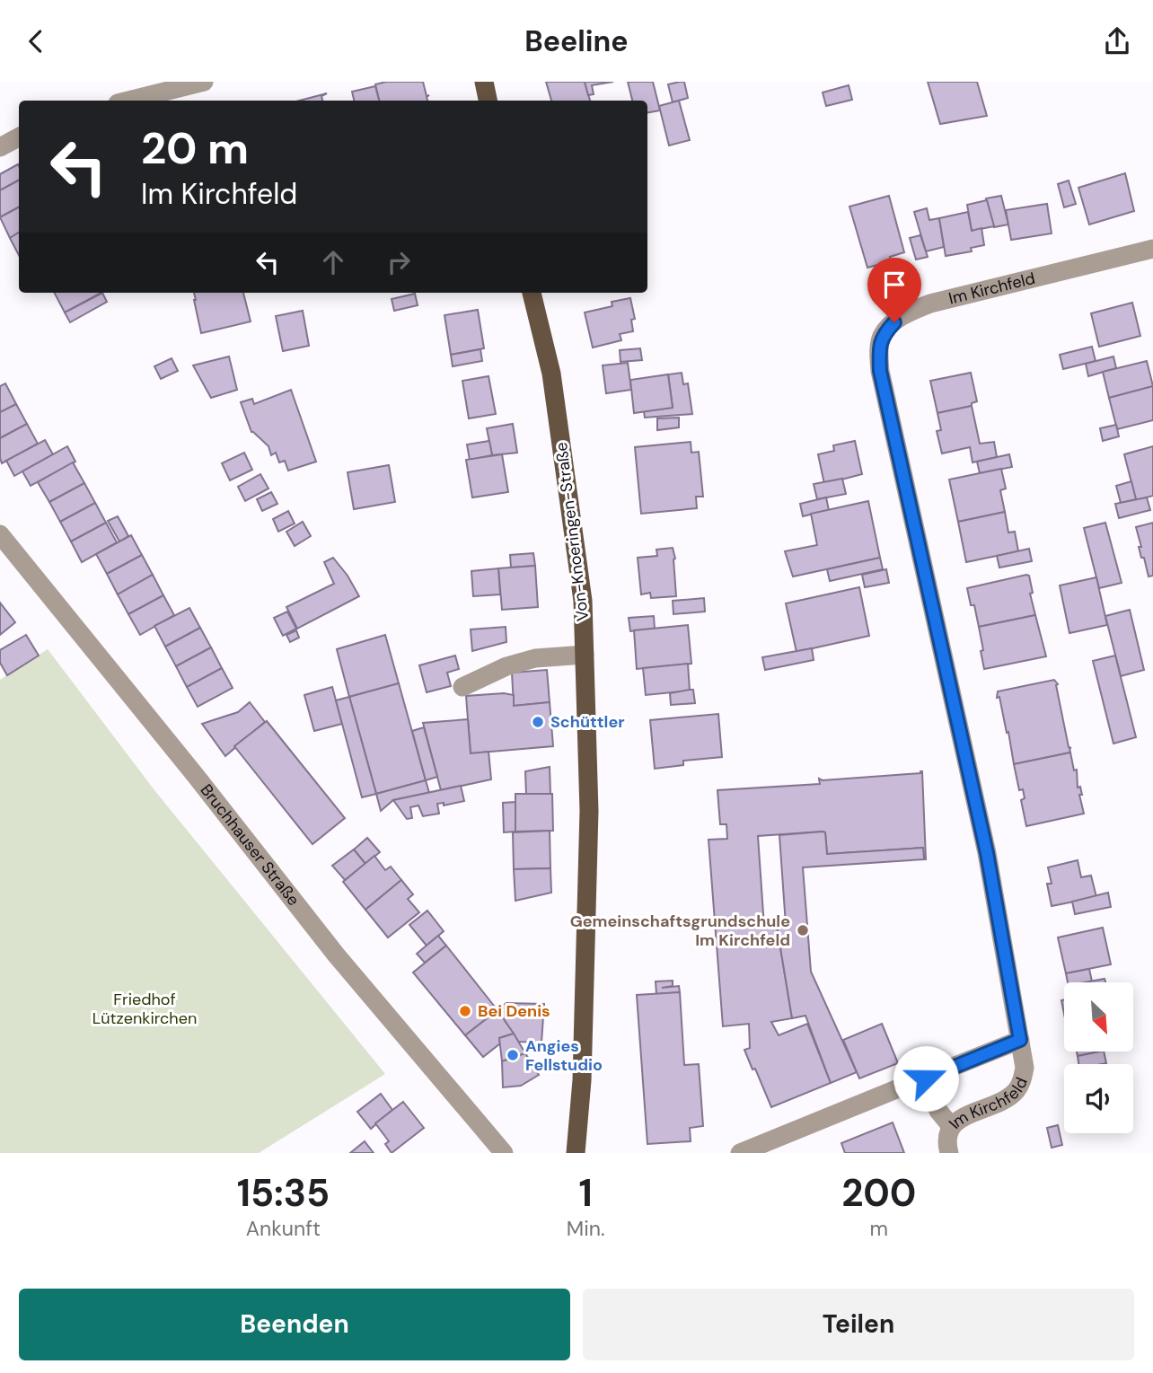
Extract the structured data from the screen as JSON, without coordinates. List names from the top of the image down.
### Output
{
  "streets": {
    "main road": ["Von-Knoeringen-Straße"],
    "street": ["Im Kirchfeld", "Bruchhauser Straße"]
  },
  "parks": ["Friedhof Lützenkirchen"],
  "places": [
    "Schüttler",
    "Gemeinschaftsgrundschule Im Kirchfeld",
    "Bei Denis",
    "Angies Fellstudio"
  ],
  "north": "bottom right",
  "page": {
    "header": "Beeline",
    "turn": ["20 m", "Im Kirchfeld"],
    "eta": [
      "15:35",
      "Ankunft",
      "1",
      "Min.",
      "200",
      "m"
    ],
    "buttons": ["Beenden", "Teilen"]
  }
}
